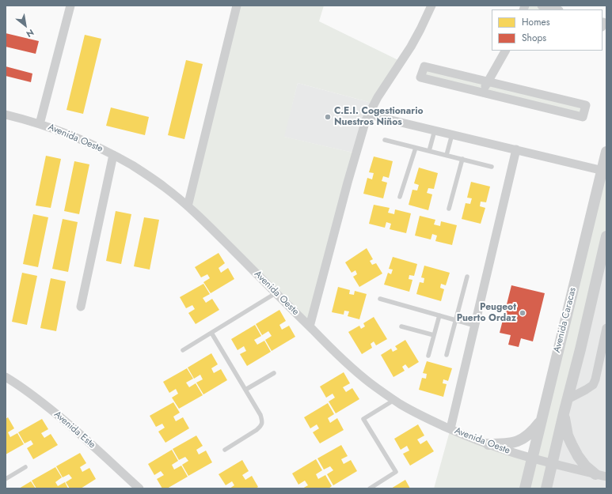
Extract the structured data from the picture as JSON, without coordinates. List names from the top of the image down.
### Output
{
  "streets": {
    "street": ["Avenida Oeste", "Avenida Caracas", "Avenida Este"]
  },
  "crossings": [
    ["Avenida Oeste", "Avenida Caracas"]
  ],
  "places": ["C.E.I. Cogestionario Nuestros Niños", "Peugeot Puerto Ordaz"],
  "legend": ["Homes", "Shops"],
  "north": "bottom right"
}
